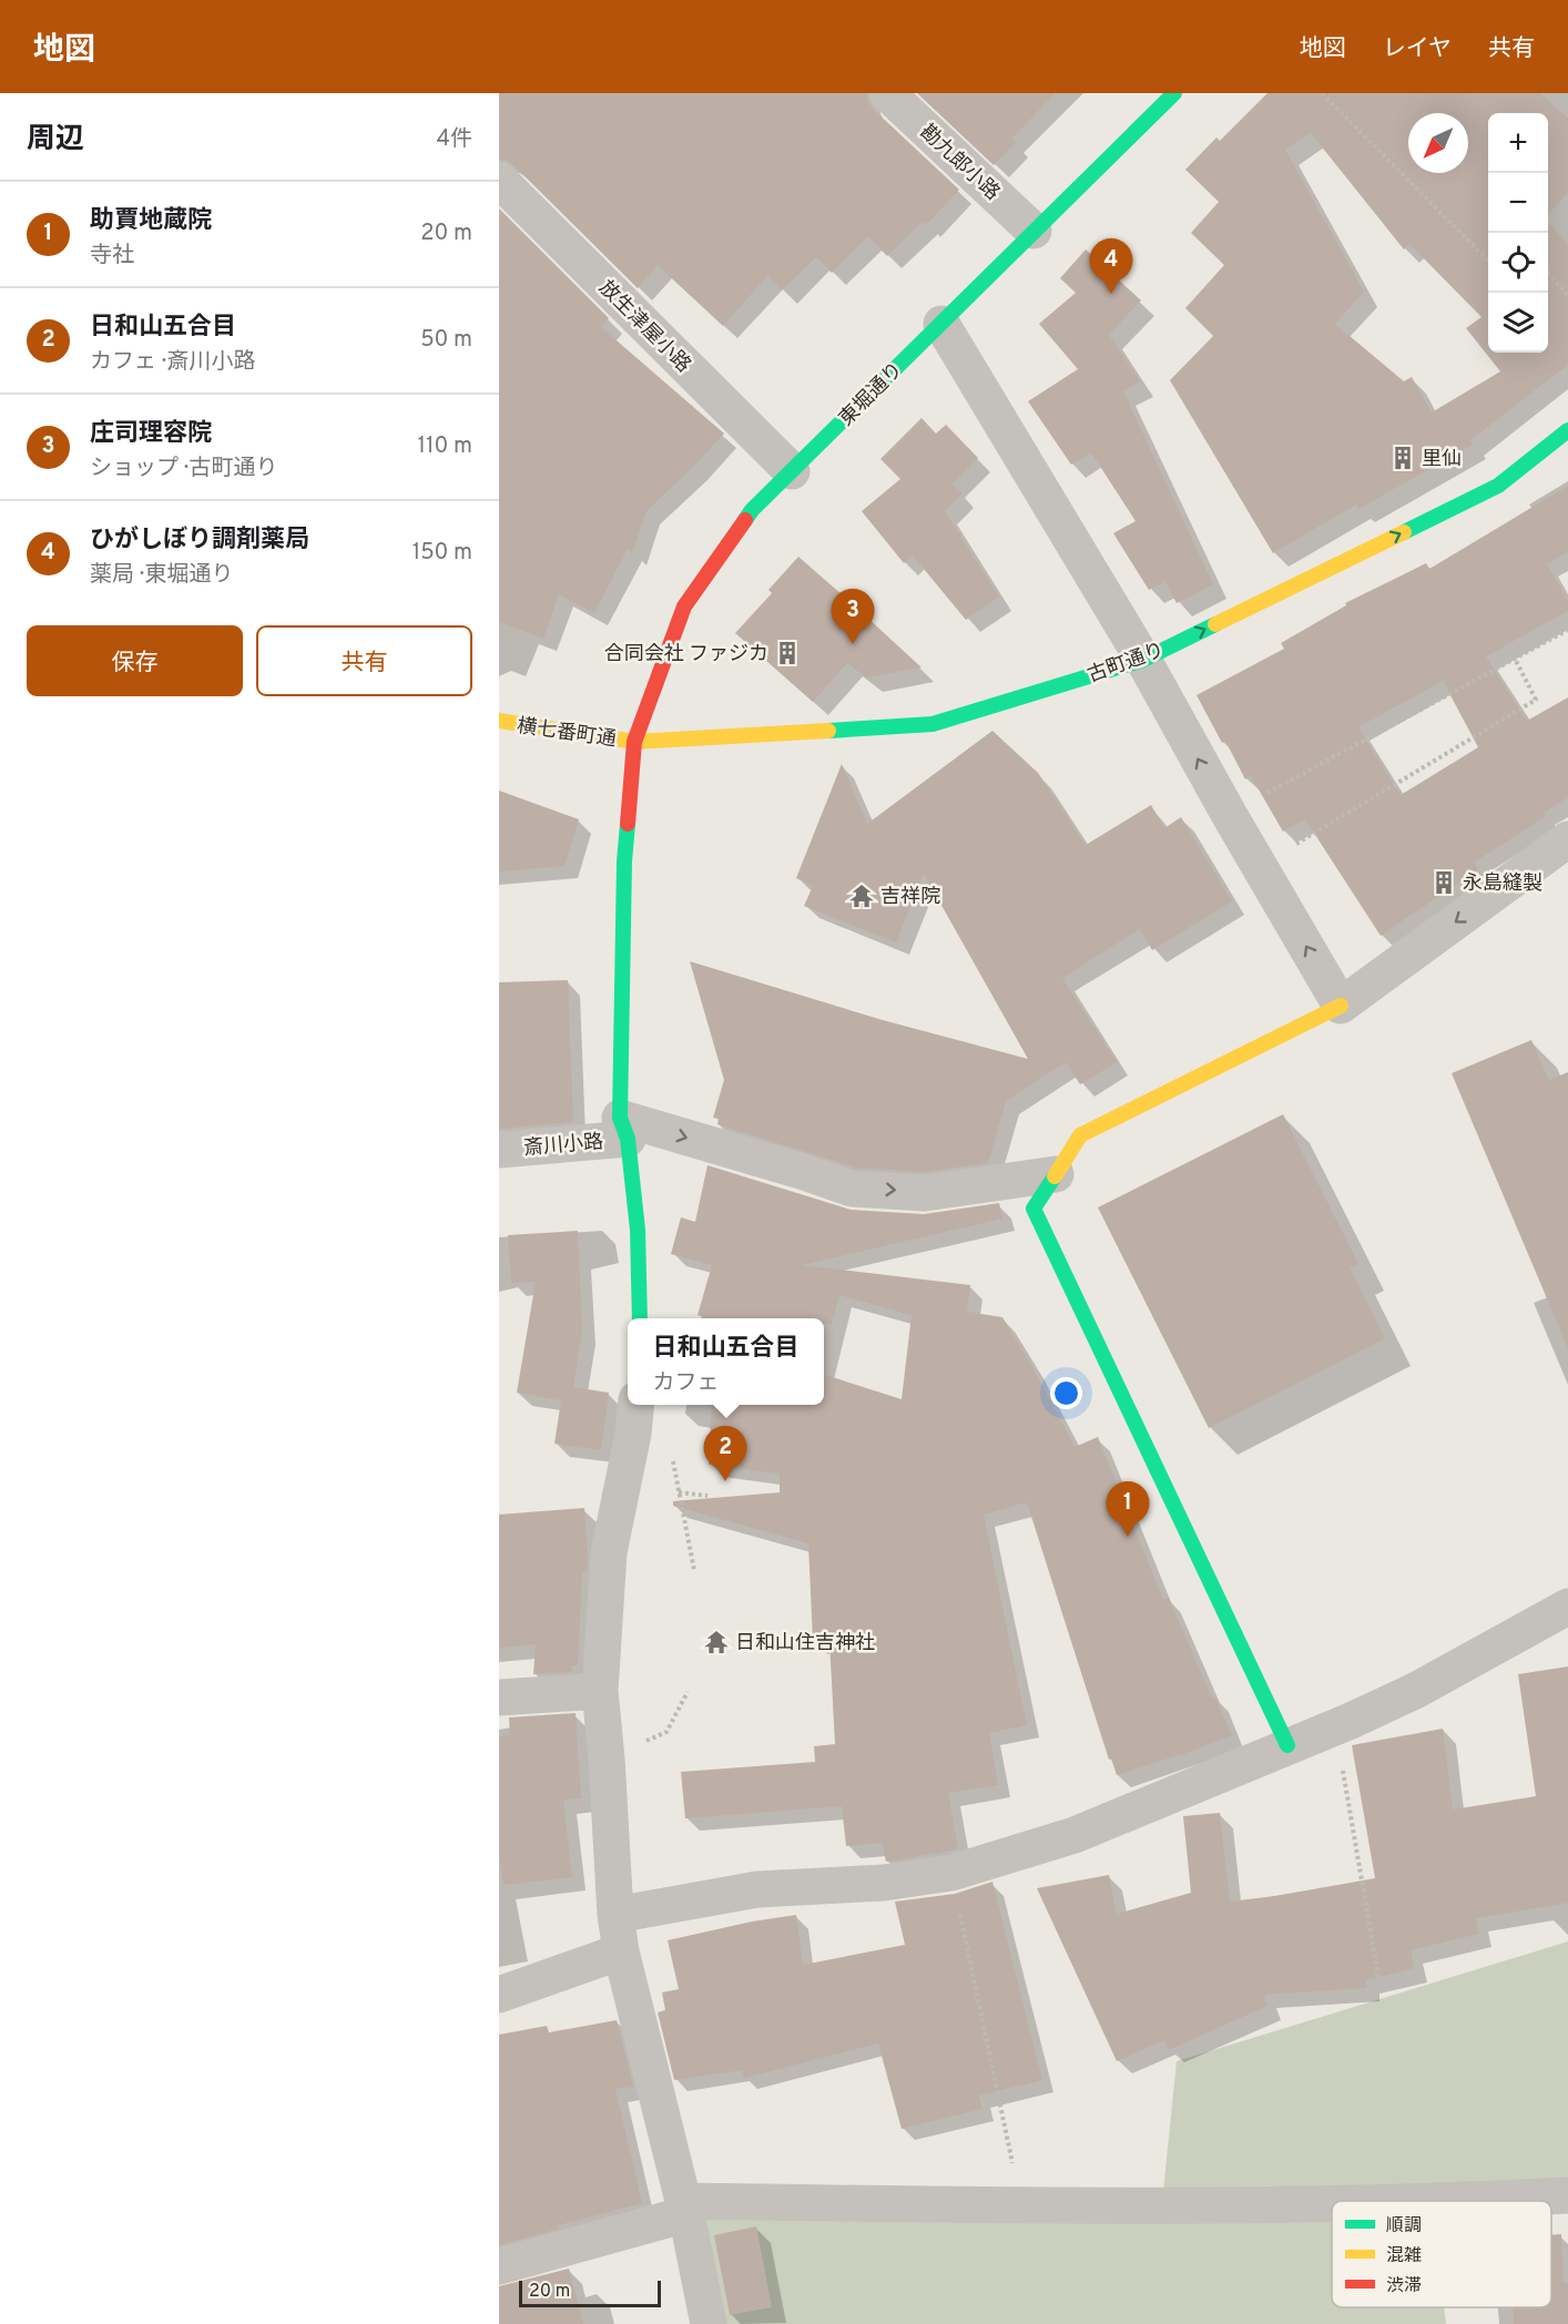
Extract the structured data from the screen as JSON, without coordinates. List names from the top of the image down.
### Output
{
  "streets": {
    "street": [
      "勘九郎小路",
      "放生津屋小路",
      "東堀通り",
      "古町通り",
      "横七番町通",
      "斎川小路"
    ]
  },
  "crossings": [
    ["勘九郎小路", "東堀通り"],
    ["放生津屋小路", "東堀通り"],
    ["東堀通り", "古町通り"],
    ["東堀通り", "横七番町通"],
    ["東堀通り", "斎川小路"],
    ["古町通り", "横七番町通"]
  ],
  "one_way": ["古町通り"],
  "places": {
    "building": ["里仙", "合同会社 ファジカ", "永島縫製"],
    "temple": ["吉祥院", "日和山住吉神社"]
  },
  "legend": ["順調", "混雑", "渋滞"],
  "scale_bar": "20 m",
  "north": "bottom left",
  "page": {
    "header": "地図",
    "nav": ["地図", "レイヤ", "共有"],
    "heading": ["周辺", "4件"],
    "map_buttons": ["+", "−"],
    "list": [
      {
        "mark": "1",
        "name": "助賈地蔵院",
        "note": "寺社",
        "value": "20 m"
      },
      {
        "mark": "2",
        "name": "日和山五合目",
        "note": "カフェ · 斎川小路",
        "value": "50 m"
      },
      {
        "mark": "3",
        "name": "庄司理容院",
        "note": "ショップ · 古町通り",
        "value": "110 m"
      },
      {
        "mark": "4",
        "name": "ひがしぼり調剤薬局",
        "note": "薬局 · 東堀通り",
        "value": "150 m"
      }
    ],
    "pins": [
      "4",
      "3",
      "2",
      "1"
    ],
    "buttons": ["保存", "共有"],
    "popup": ["日和山五合目", "カフェ"],
    "scale": "20 m"
  }
}
